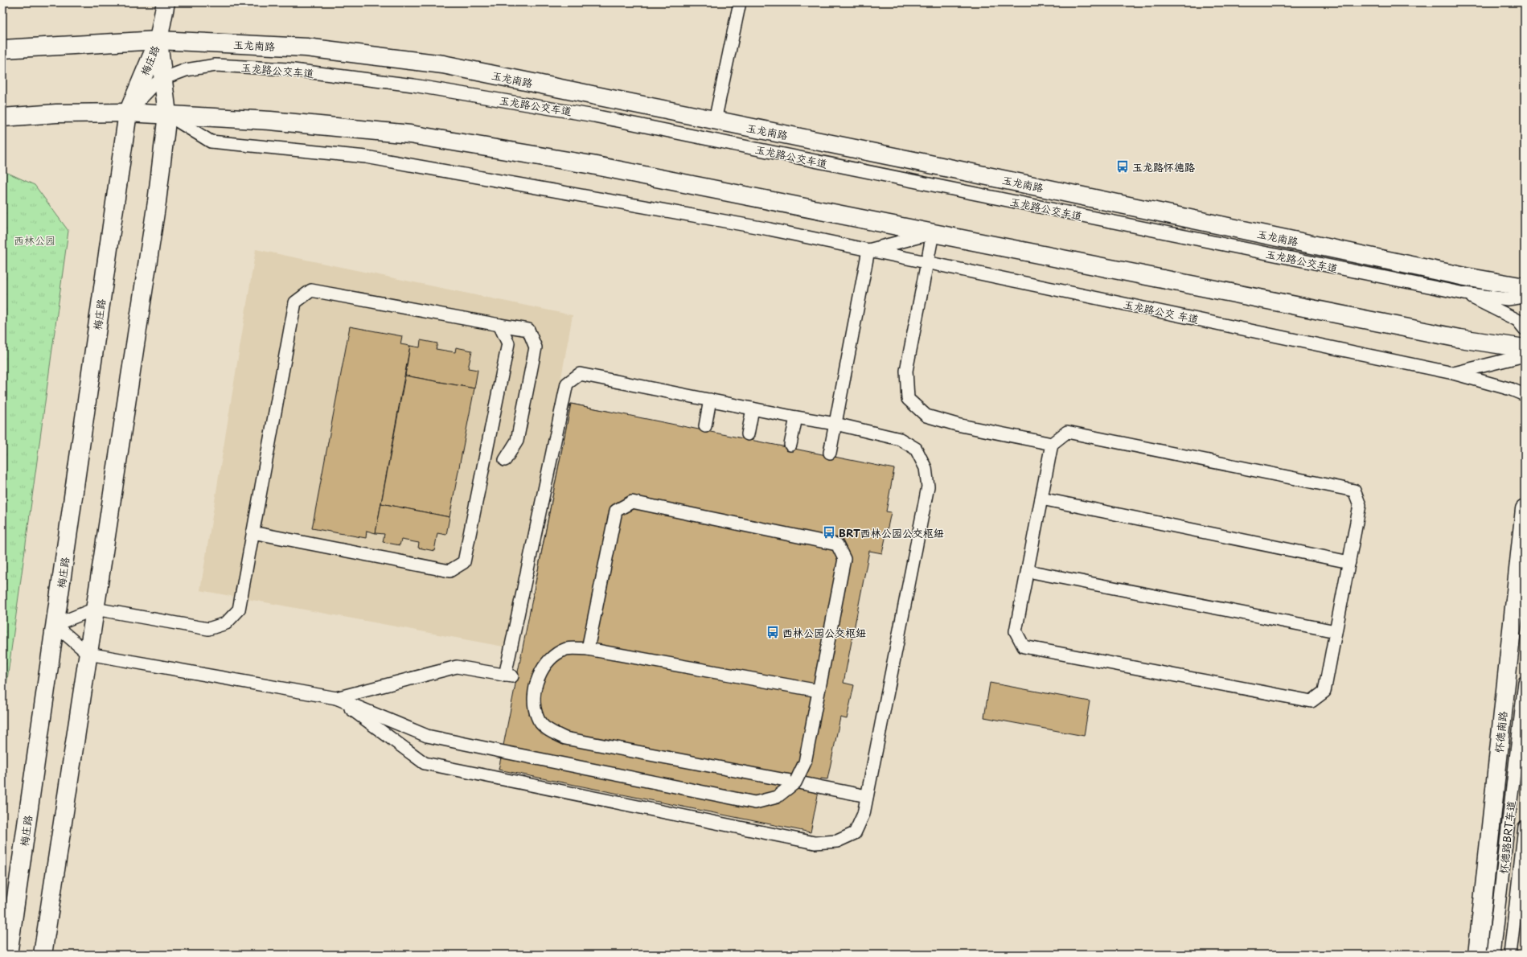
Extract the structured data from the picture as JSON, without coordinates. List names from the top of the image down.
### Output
{
  "streets": {
    "main road": ["玉龙南路", "梅庄路", "怀德南路"],
    "lane": ["玉龙路公交车道", "玉龙路公交 车道", "怀德路BRT车道"]
  },
  "crossings": [
    ["玉龙南路", "梅庄路"],
    ["梅庄路", "玉龙路公交车道"]
  ],
  "parks": ["西林公园"],
  "places": {
    "bus stop": ["玉龙路怀德路", "BRT西林公园公交枢纽", "西林公园公交枢纽"]
  }
}
